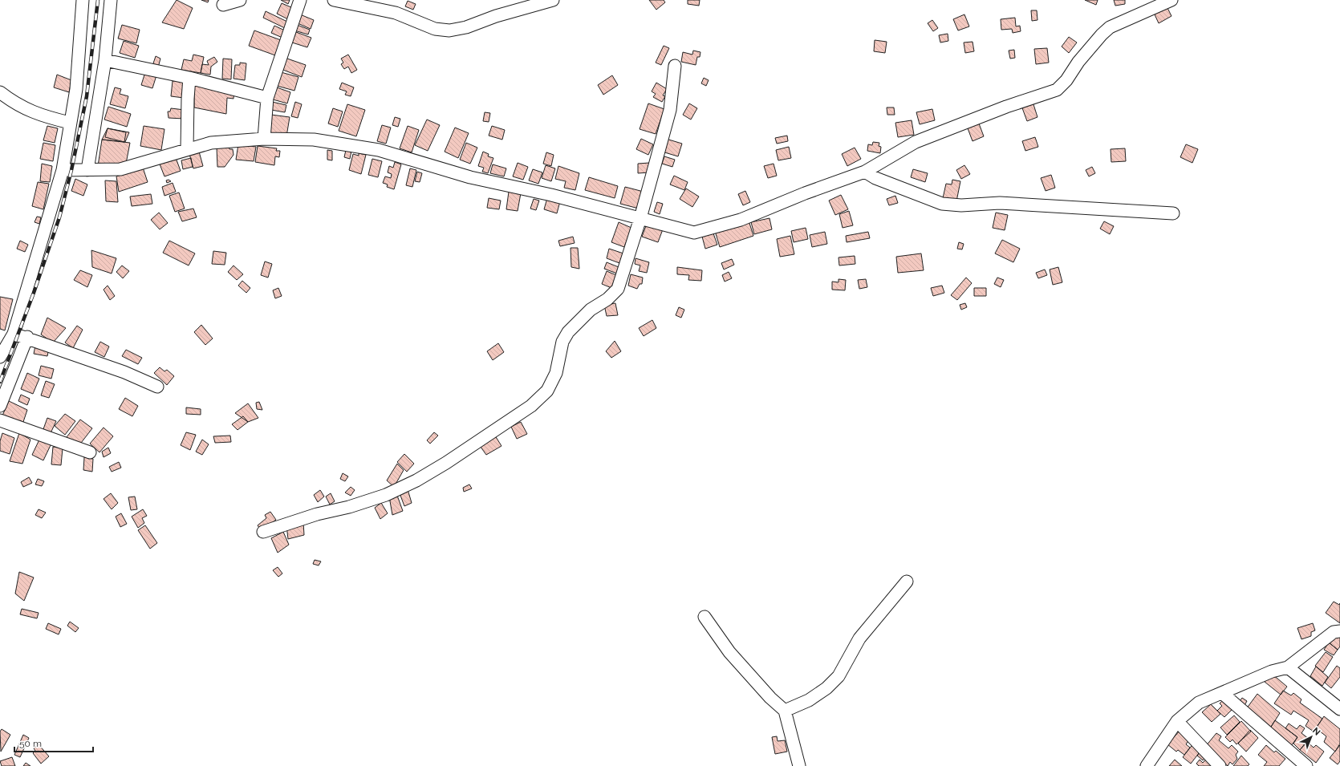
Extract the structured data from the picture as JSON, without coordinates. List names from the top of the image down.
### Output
{
  "scale_bar": "50 m",
  "north": "top right"
}
